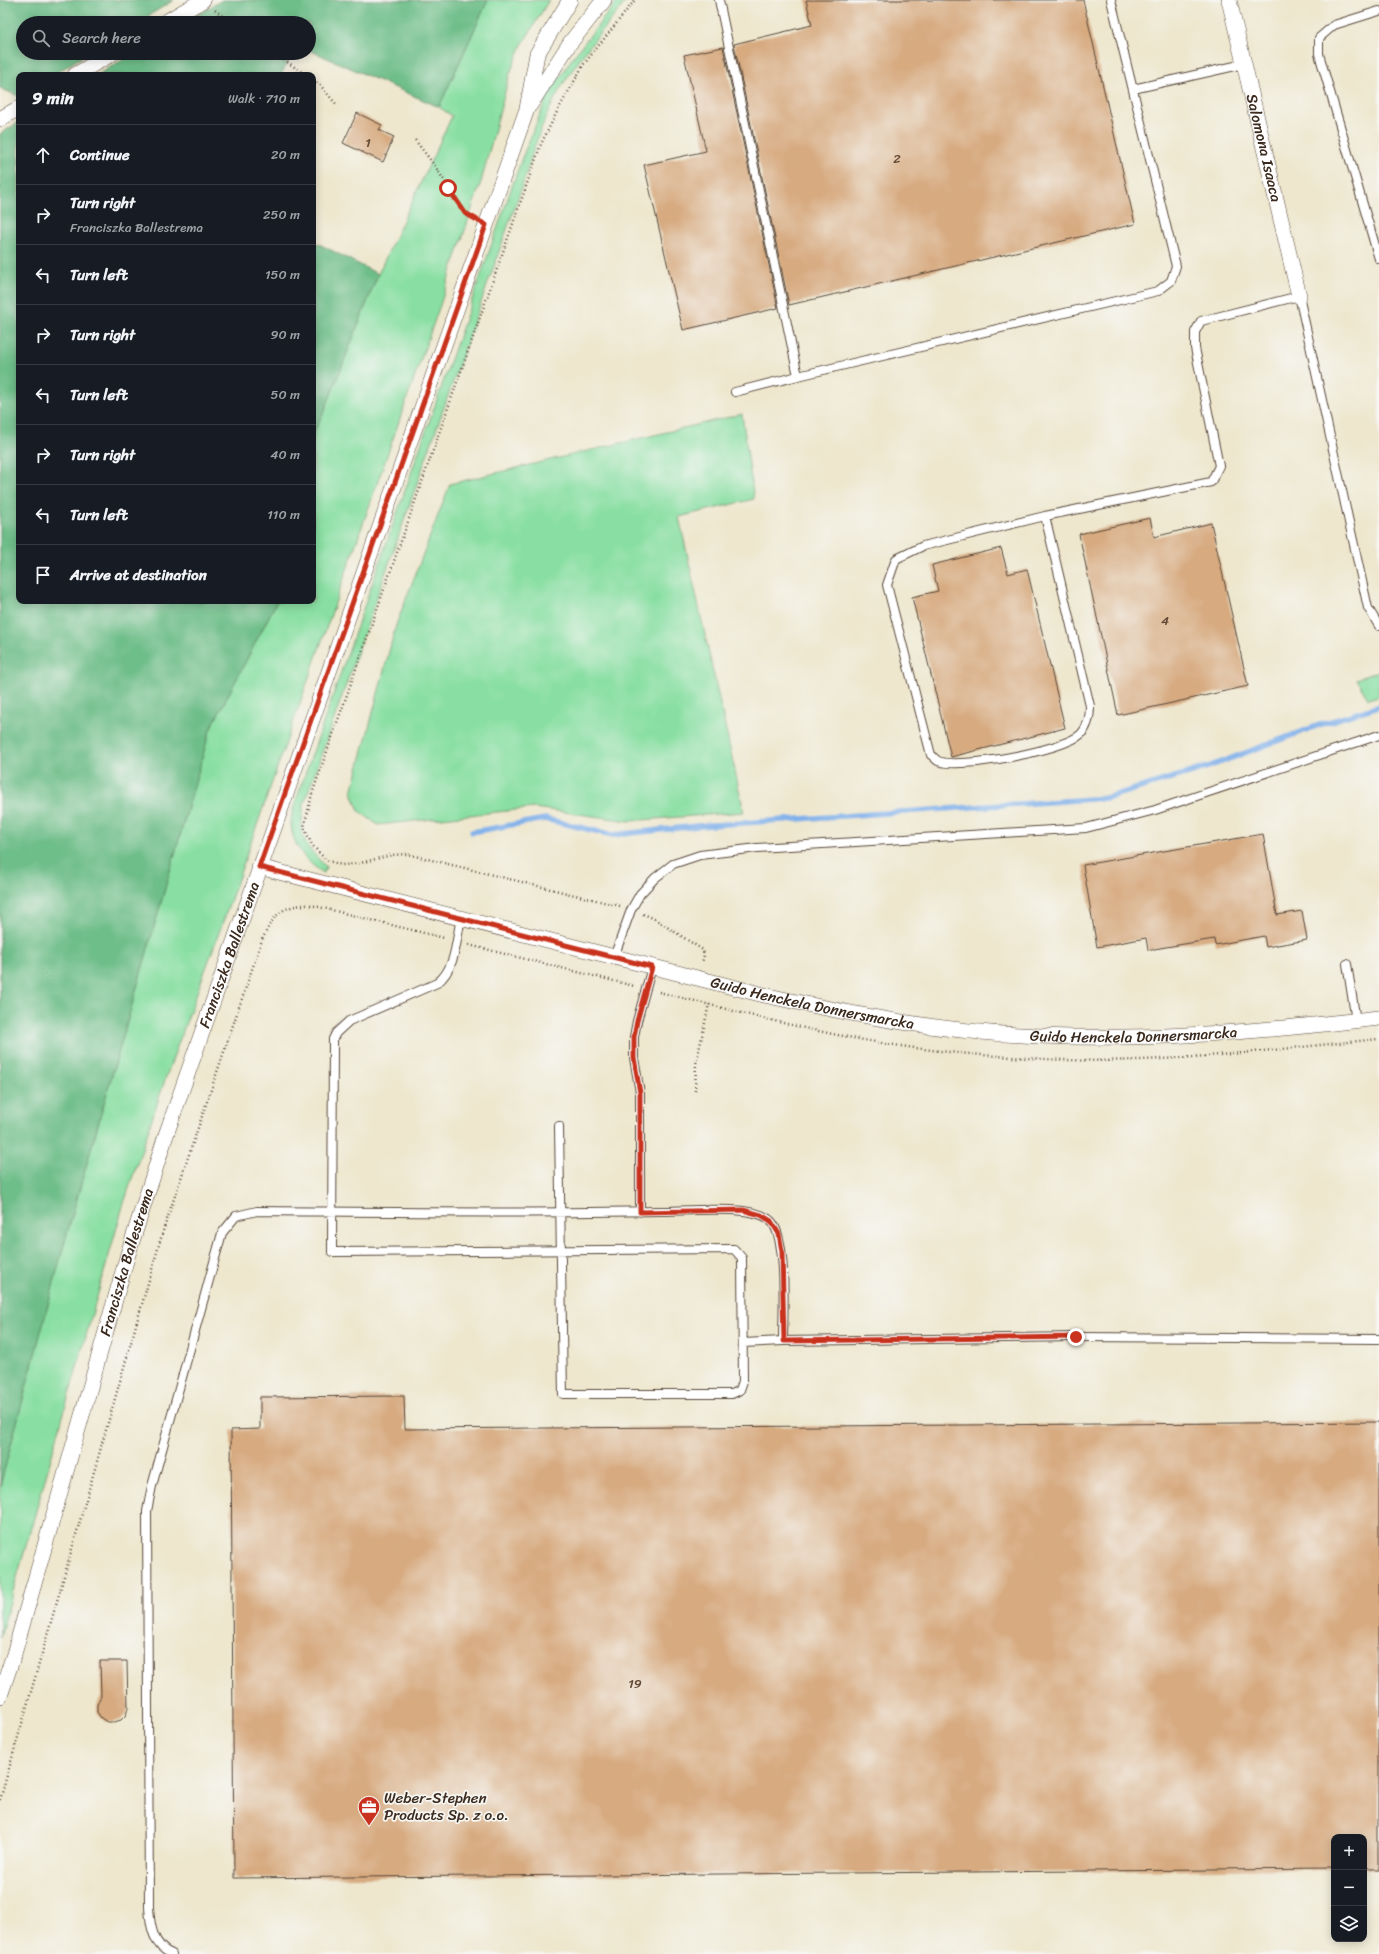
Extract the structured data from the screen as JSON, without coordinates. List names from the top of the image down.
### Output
{
  "streets": {
    "street": ["Salomona Isaaca", "Franciszka Ballestrema", "Guido Henckela Donnersmarcka"]
  },
  "crossings": [
    ["Franciszka Ballestrema", "Guido Henckela Donnersmarcka"]
  ],
  "places": {
    "office": ["Weber-Stephen Products Sp. z o.o."]
  },
  "house_numbers": [
    "1",
    "2",
    "4",
    "19"
  ],
  "page": {
    "search": "Search here",
    "heading": ["9 min", "Walk · 710 m"],
    "list": [
      ["Continue", "20 m"],
      ["Turn right", "Franciszka Ballestrema", "250 m"],
      ["Turn left", "150 m"],
      ["Turn right", "90 m"],
      ["Turn left", "50 m"],
      ["Turn right", "40 m"],
      ["Turn left", "110 m"],
      "Arrive at destination"
    ],
    "map_buttons": ["+", "−"]
  }
}
